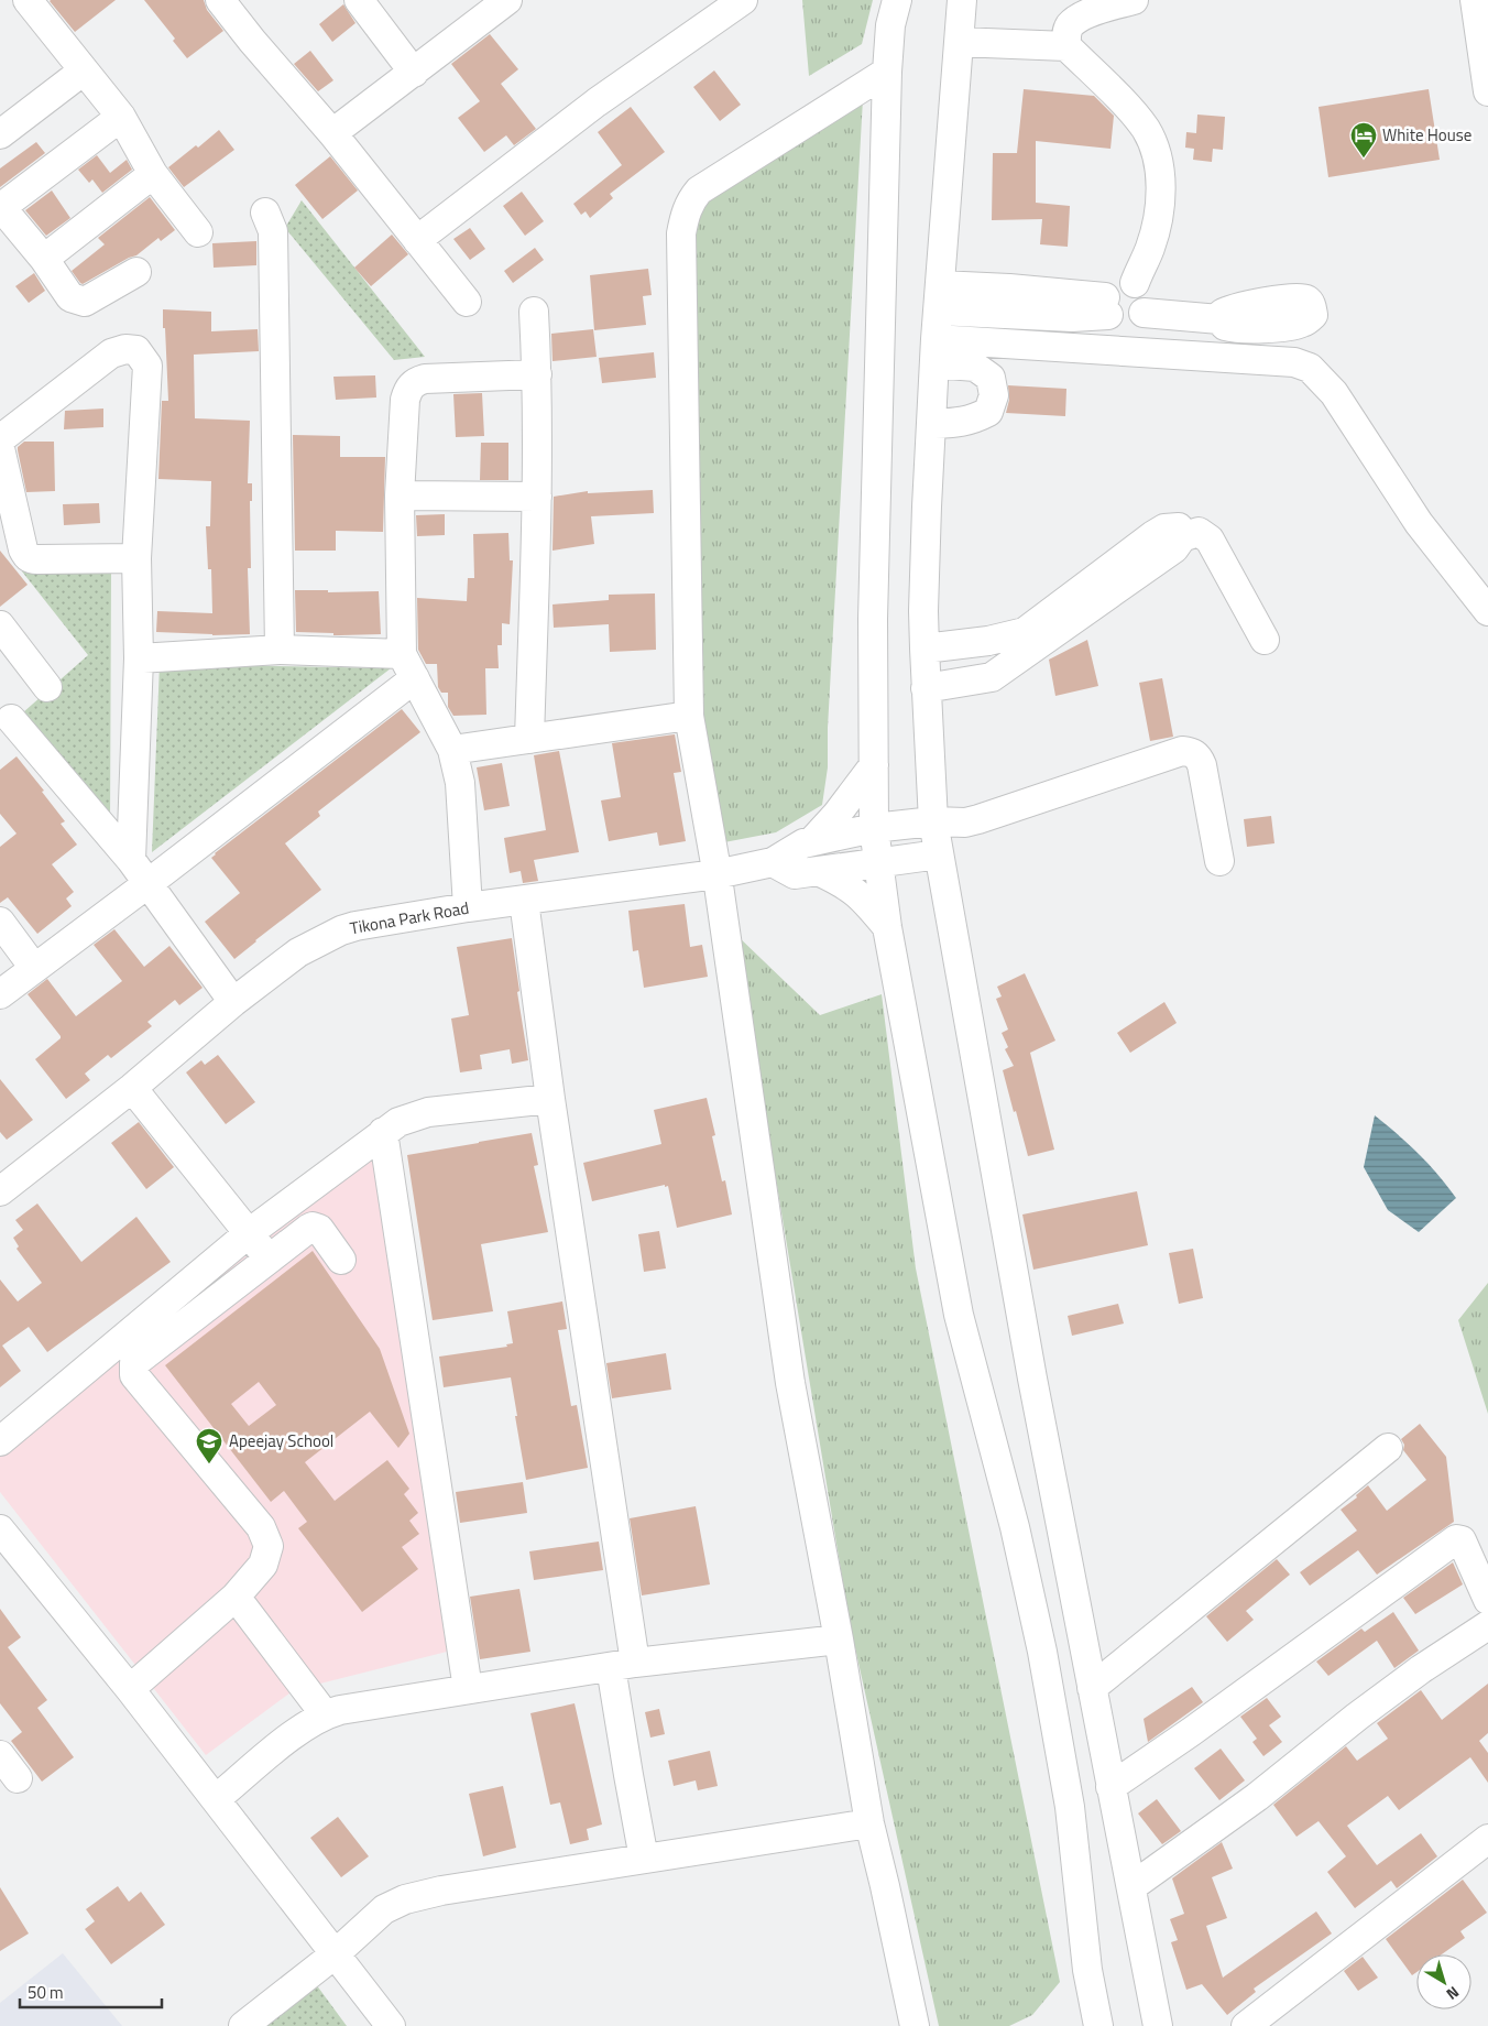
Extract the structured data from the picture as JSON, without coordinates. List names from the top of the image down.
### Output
{
  "streets": {
    "street": ["Tikona Park Road"]
  },
  "places": {
    "hotel": ["White House"],
    "school or university": ["Apeejay School"]
  },
  "scale_bar": "50 m",
  "north": "bottom right"
}
